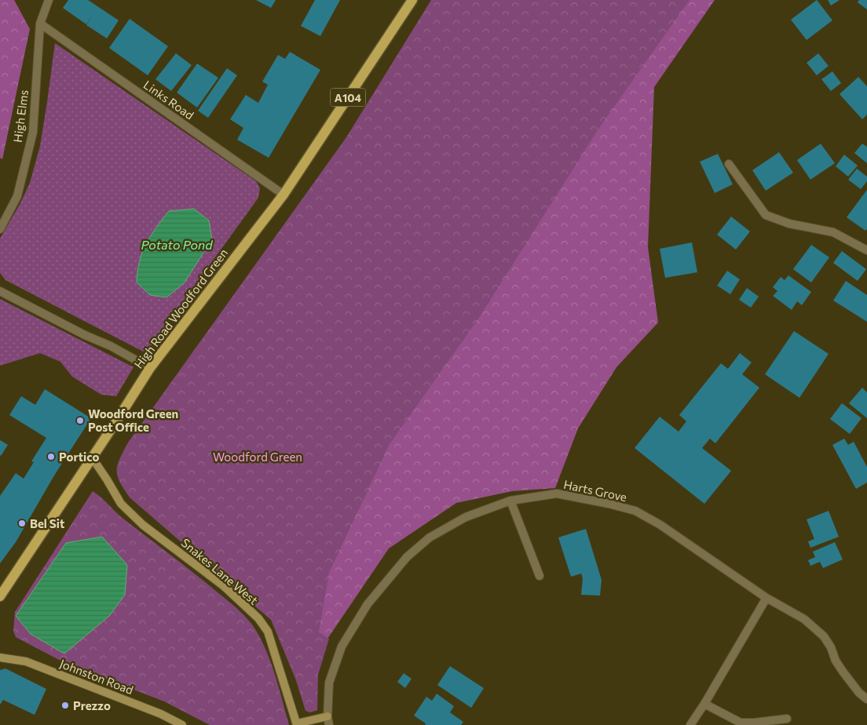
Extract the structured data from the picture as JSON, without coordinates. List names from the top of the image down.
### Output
{
  "streets": {
    "main road": ["A104", "High Road Woodford Green"],
    "street": [
      "Links Road",
      "High Elms",
      "Harts Grove",
      "Snakes Lane West",
      "Johnston Road"
    ]
  },
  "crossings": [
    ["Links Road", "High Elms"],
    ["Links Road", "High Road Woodford Green"],
    ["High Road Woodford Green", "Snakes Lane West"]
  ],
  "water": ["Potato Pond"],
  "parks": ["Woodford Green"],
  "places": [
    "Woodford Green Post Office",
    "Portico",
    "Bel Sit",
    "Prezzo"
  ]
}
